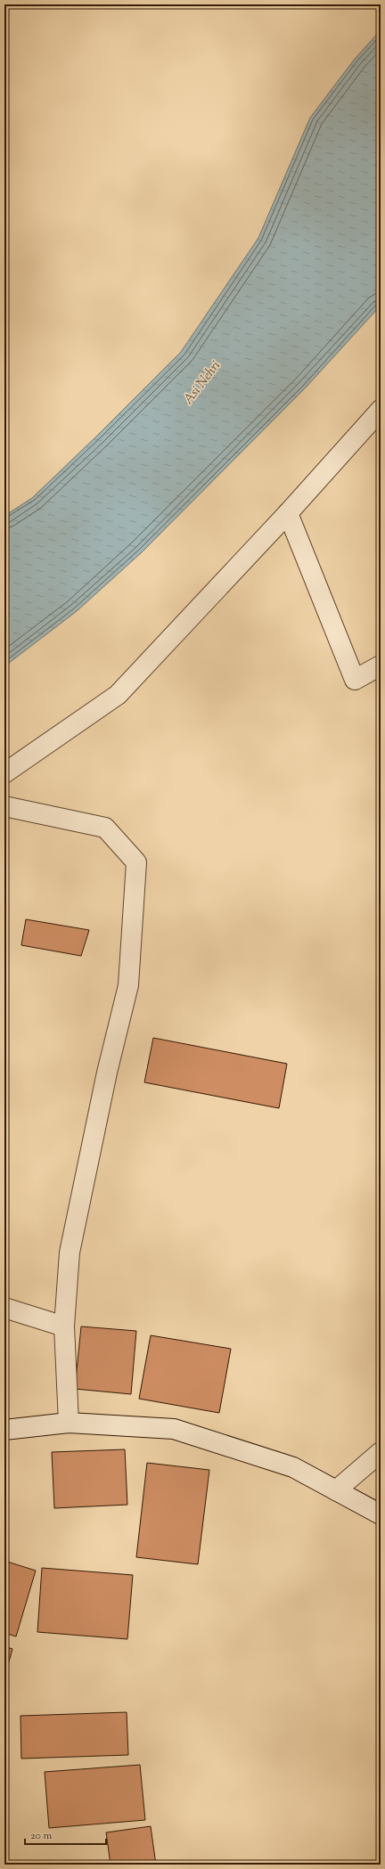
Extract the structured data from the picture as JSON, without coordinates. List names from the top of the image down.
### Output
{
  "water": ["Asi Nehri"],
  "scale_bar": "20 m"
}
